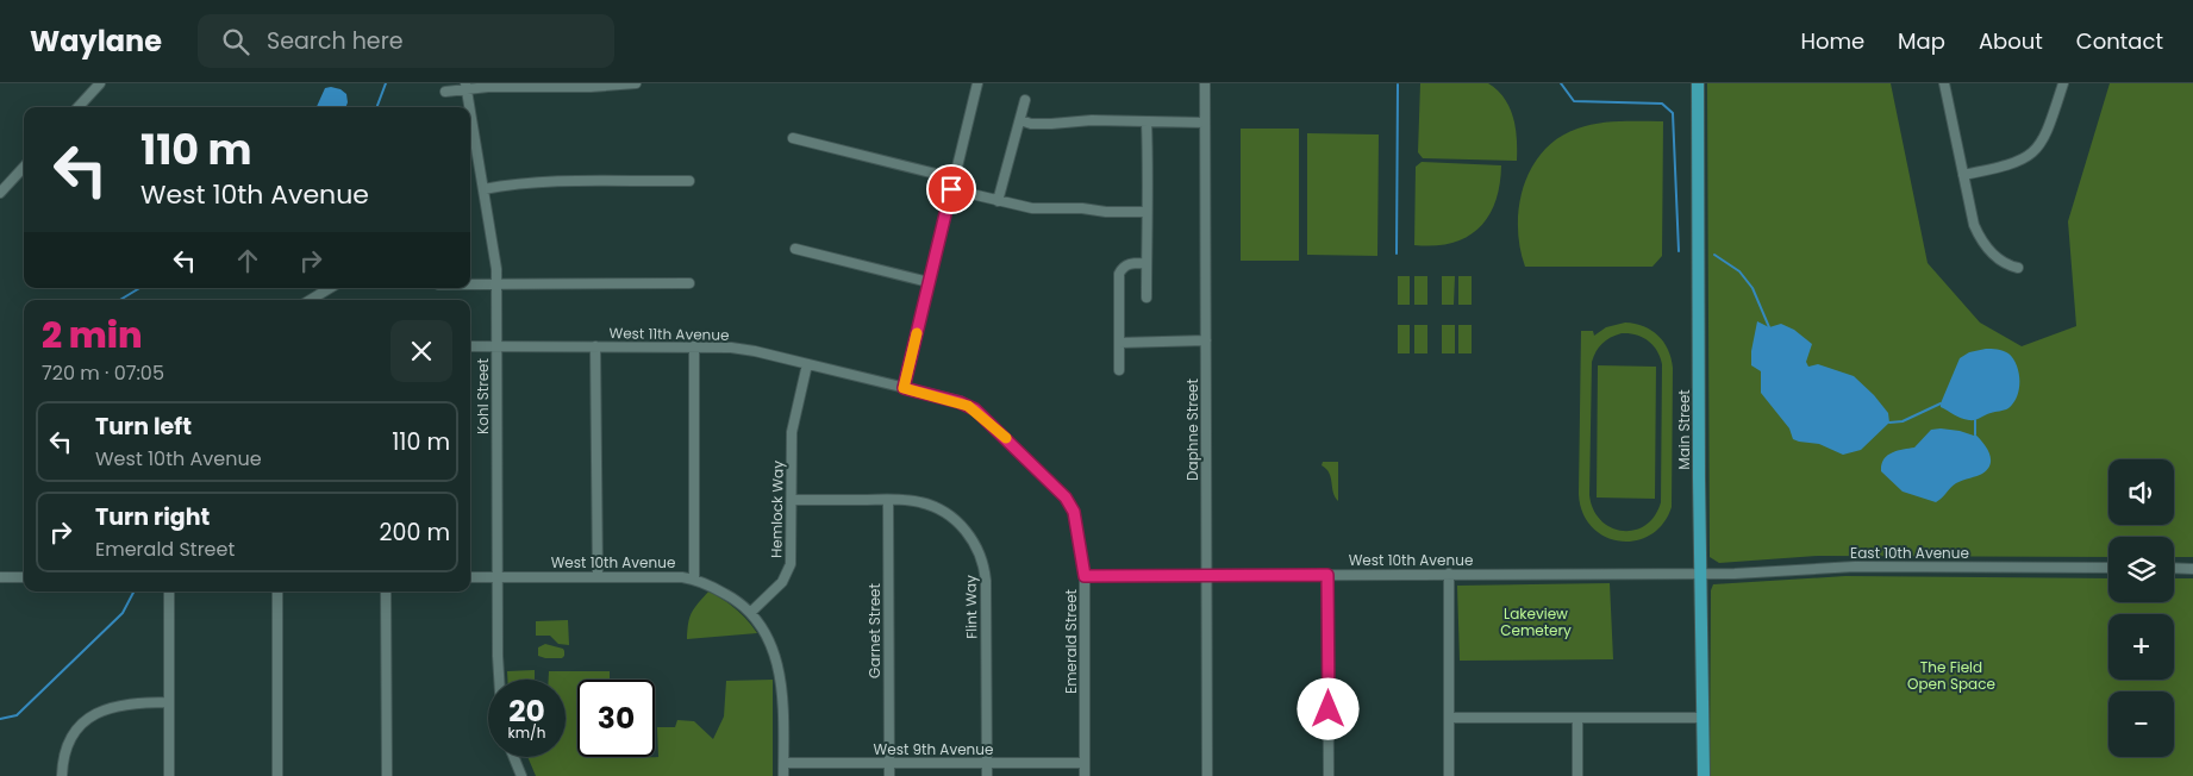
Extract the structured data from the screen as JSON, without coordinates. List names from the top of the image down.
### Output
{
  "streets": {
    "main road": ["Main Street"],
    "street": [
      "West 11th Avenue",
      "Kohl Street",
      "Daphne Street",
      "Hemlock Way",
      "East 10th Avenue",
      "West 10th Avenue",
      "Flint Way",
      "Garnet Street",
      "Emerald Street",
      "West 9th Avenue"
    ]
  },
  "crossings": [
    ["West 11th Avenue", "Kohl Street"],
    ["West 11th Avenue", "Hemlock Way"],
    ["West 11th Avenue", "Emerald Street"],
    ["Kohl Street", "West 10th Avenue"],
    ["Daphne Street", "West 10th Avenue"],
    ["Main Street", "East 10th Avenue"],
    ["Main Street", "West 10th Avenue"],
    ["Hemlock Way", "West 10th Avenue"],
    ["Hemlock Way", "Flint Way"],
    ["East 10th Avenue", "West 10th Avenue"],
    ["West 10th Avenue", "Emerald Street"],
    ["Flint Way", "Garnet Street"],
    ["Flint Way", "West 9th Avenue"],
    ["Garnet Street", "West 9th Avenue"],
    ["Emerald Street", "West 9th Avenue"]
  ],
  "parks": ["Lakeview Cemetery", "The Field Open Space"],
  "page": {
    "header": "Waylane",
    "search": "Search here",
    "nav": [
      "Home",
      "Map",
      "About",
      "Contact"
    ],
    "turn": ["110 m", "West 10th Avenue"],
    "heading": ["2 min", "720 m · 07:05"],
    "list": [
      {
        "name": "Turn left",
        "note": "West 10th Avenue",
        "value": "110 m"
      },
      {
        "name": "Turn right",
        "note": "Emerald Street",
        "value": "200 m"
      }
    ],
    "map_buttons": ["+", "−"],
    "speed": "20 km/h",
    "limit": "30"
  }
}
